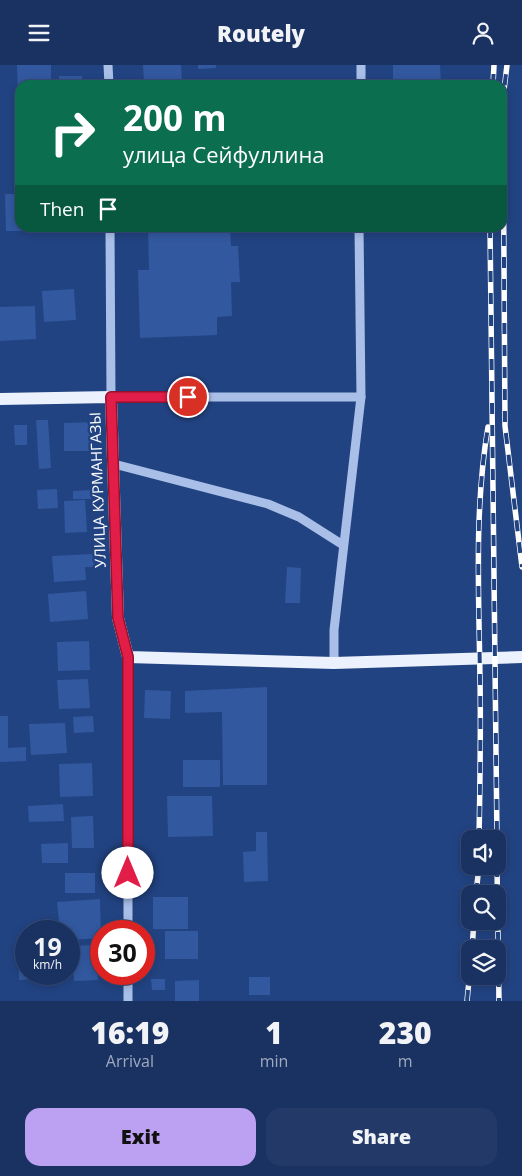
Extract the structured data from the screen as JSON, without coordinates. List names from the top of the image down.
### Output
{
  "streets": {
    "main road": ["УЛИЦА КУРМАНГАЗЫ"]
  },
  "page": {
    "header": "Routely",
    "turn": ["200 m", "улица Сейфуллина"],
    "then": "Then",
    "speed": "19 km/h",
    "limit": "30",
    "eta": [
      "16:19",
      "Arrival",
      "1",
      "min",
      "230",
      "m"
    ],
    "buttons": ["Exit", "Share"]
  }
}
